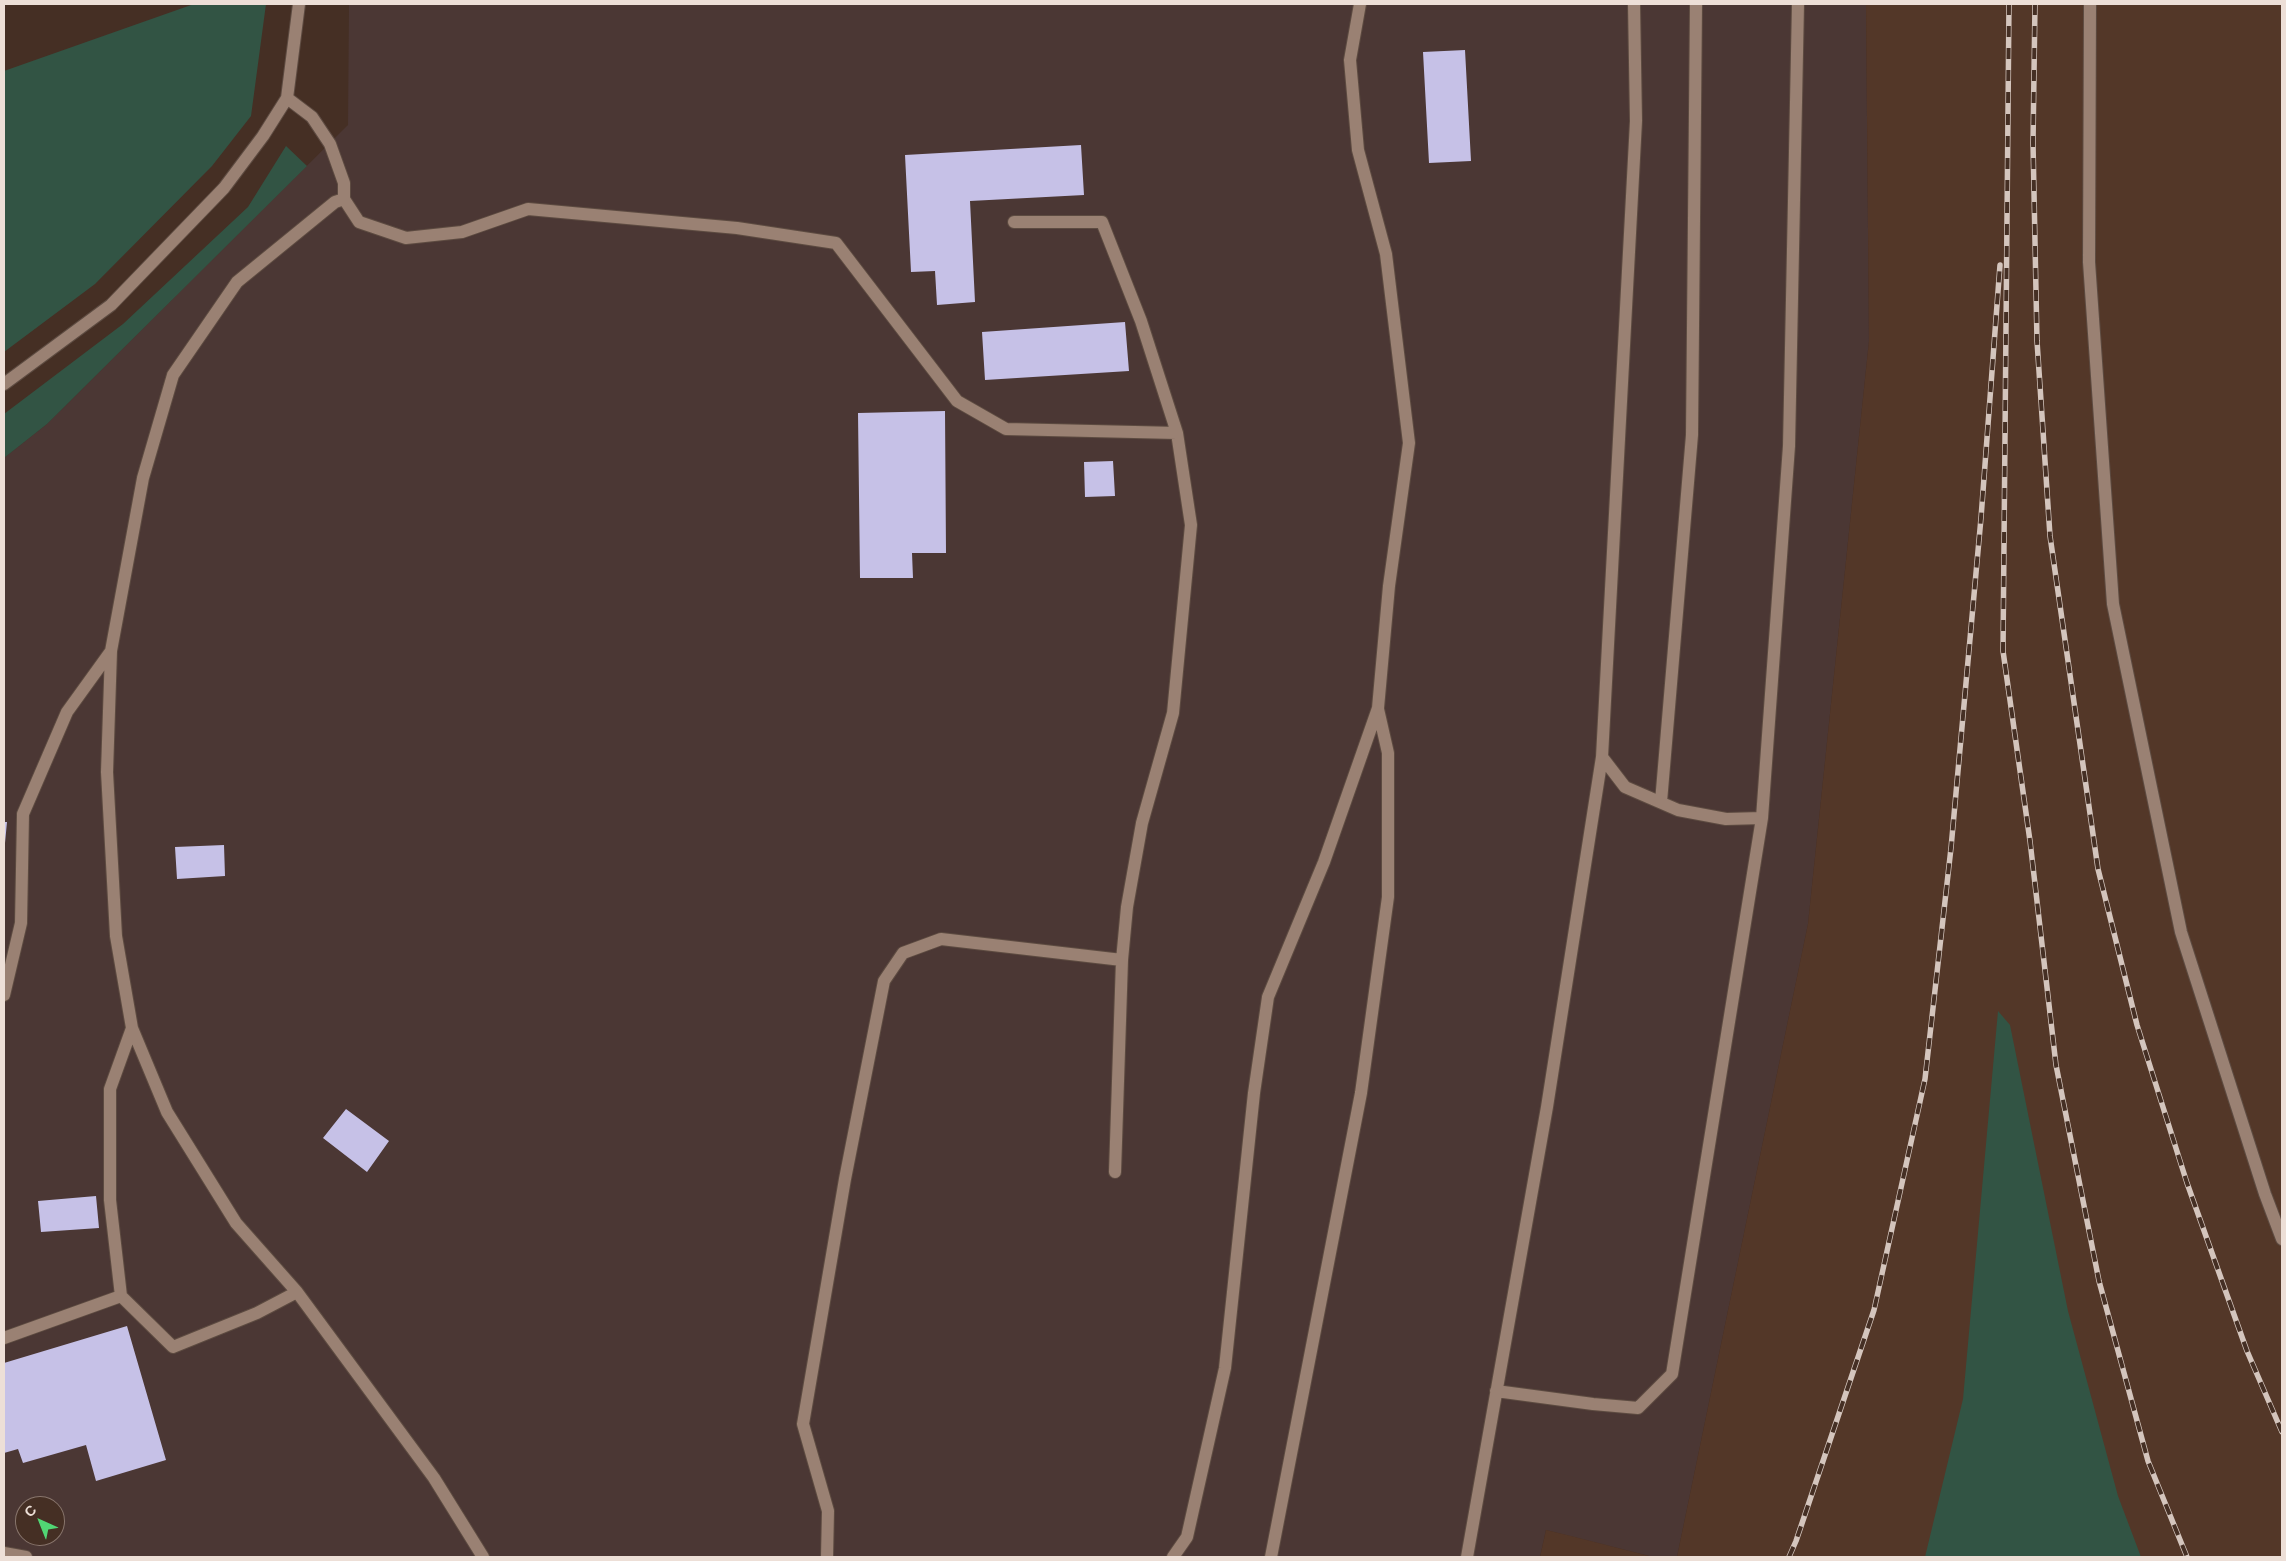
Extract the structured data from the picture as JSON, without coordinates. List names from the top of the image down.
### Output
{
  "north": "top left"
}
